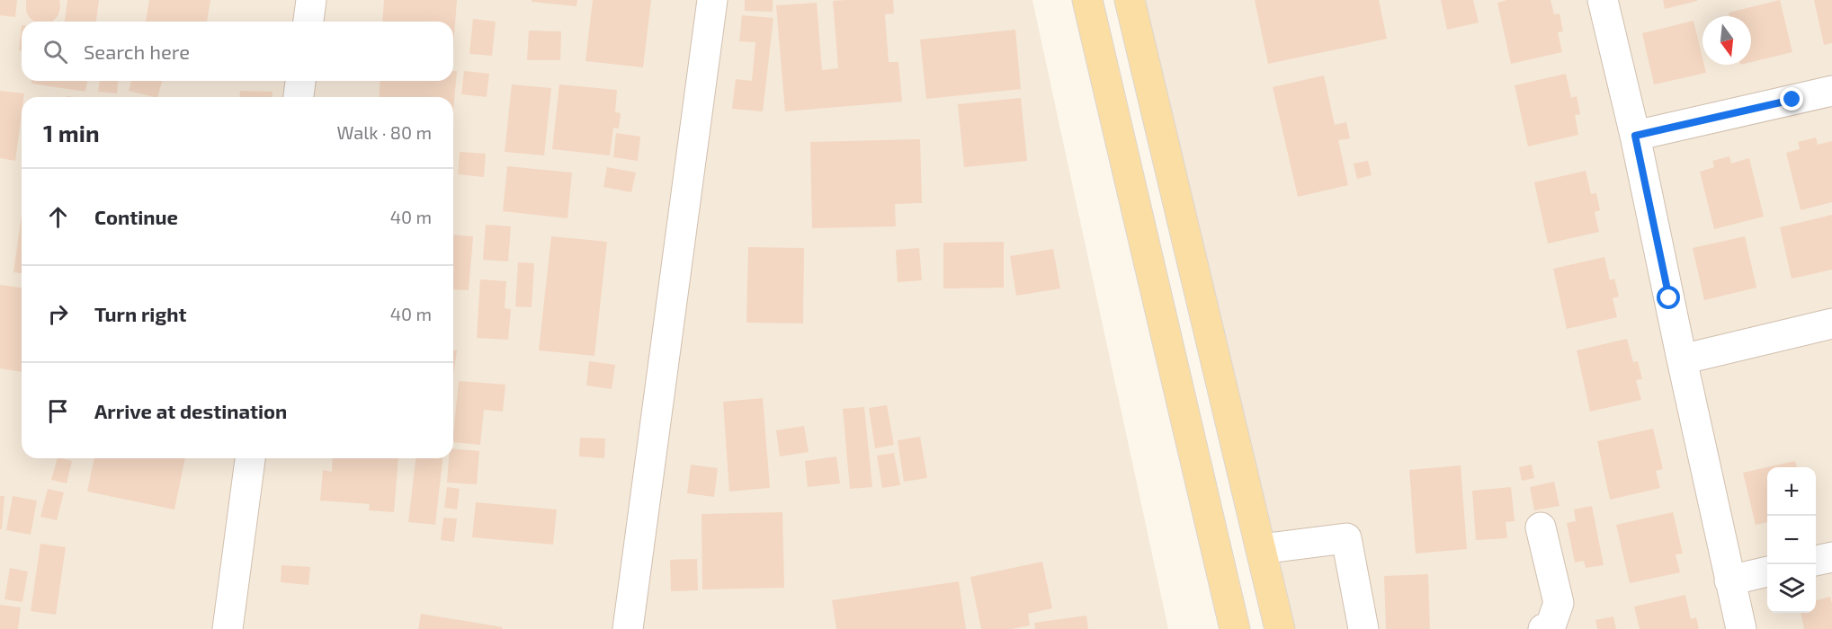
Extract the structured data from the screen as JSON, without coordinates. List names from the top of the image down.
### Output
{
  "north": "bottom",
  "page": {
    "search": "Search here",
    "heading": ["1 min", "Walk · 80 m"],
    "list": [
      ["Continue", "40 m"],
      ["Turn right", "40 m"],
      "Arrive at destination"
    ],
    "map_buttons": ["+", "−"]
  }
}
